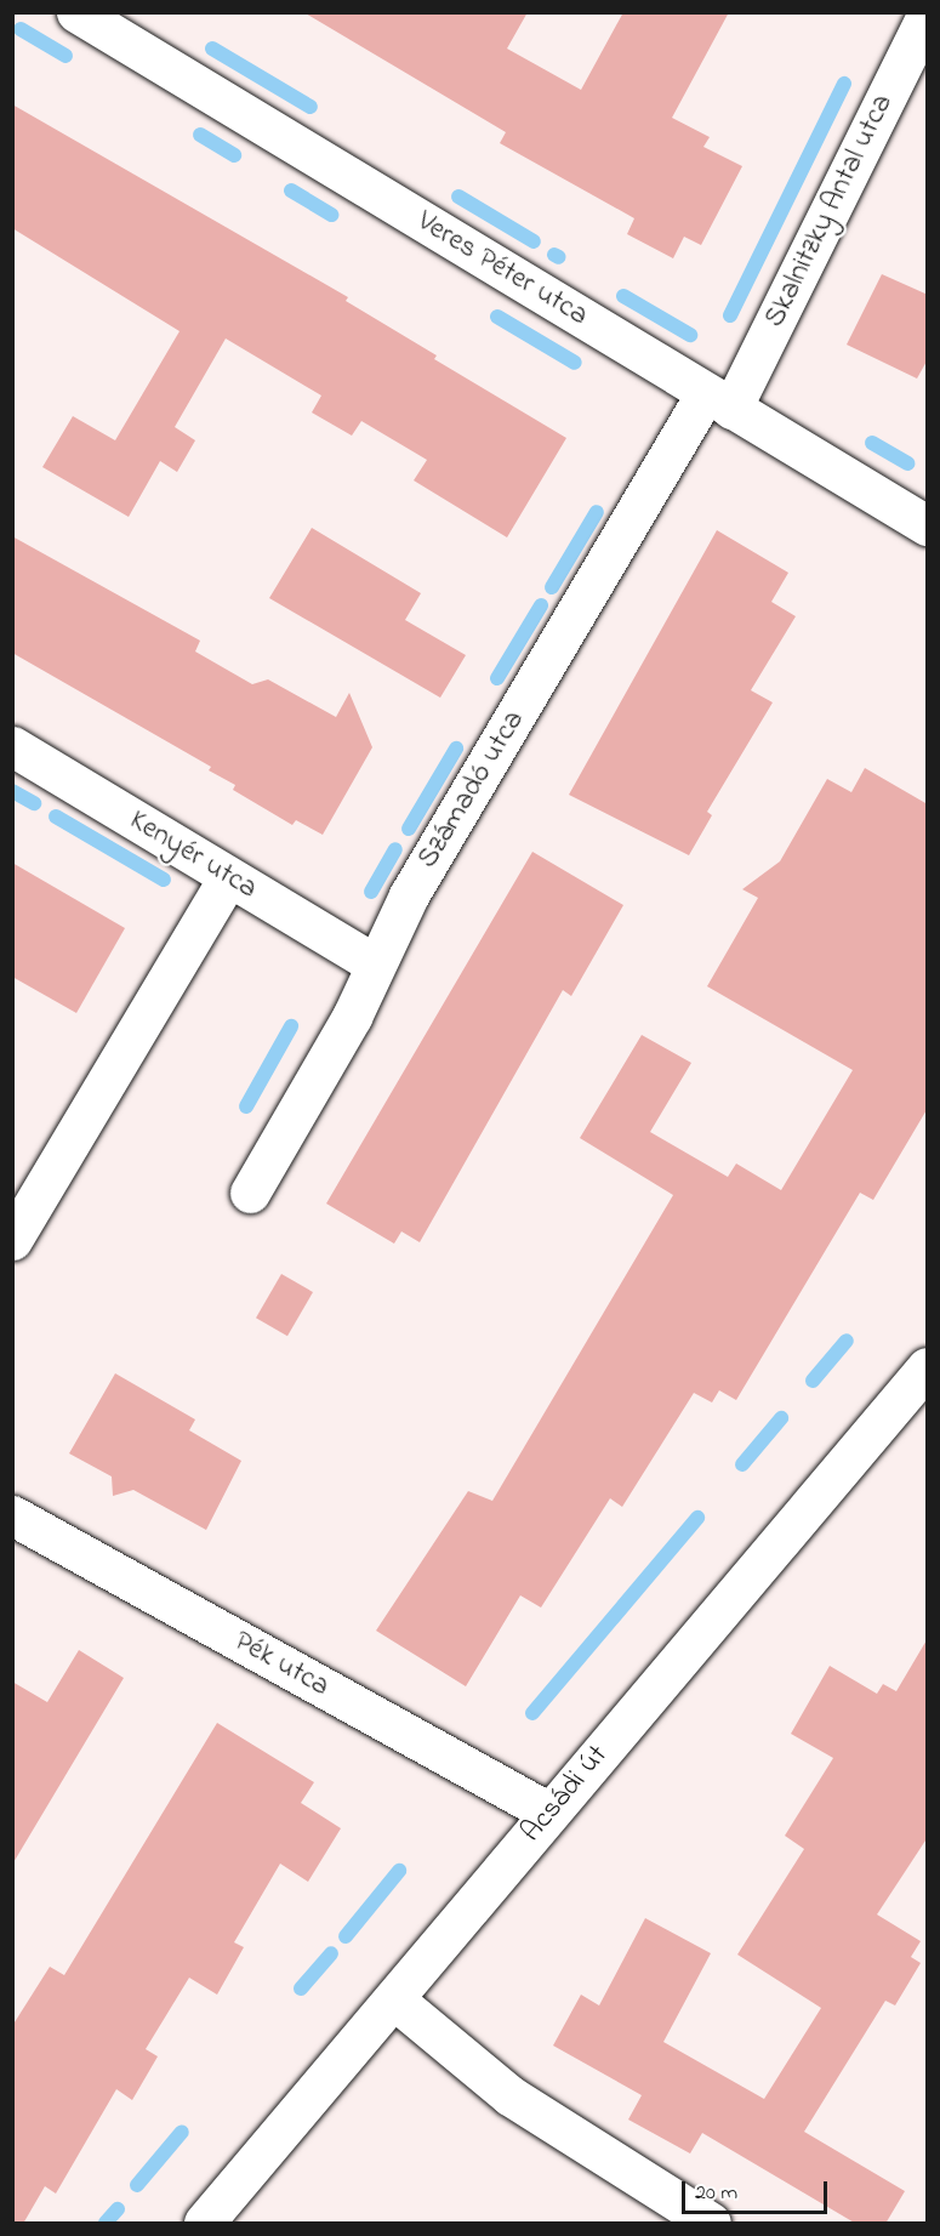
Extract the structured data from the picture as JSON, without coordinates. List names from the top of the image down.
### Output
{
  "streets": {
    "street": [
      "Skalnitzky Antal utca",
      "Veres Péter utca",
      "Számadó utca",
      "Kenyér utca",
      "Pék utca",
      "Acsádi út"
    ]
  },
  "crossings": [
    ["Skalnitzky Antal utca", "Veres Péter utca"],
    ["Skalnitzky Antal utca", "Számadó utca"],
    ["Veres Péter utca", "Számadó utca"],
    ["Számadó utca", "Kenyér utca"],
    ["Pék utca", "Acsádi út"]
  ],
  "scale_bar": "20 m"
}
